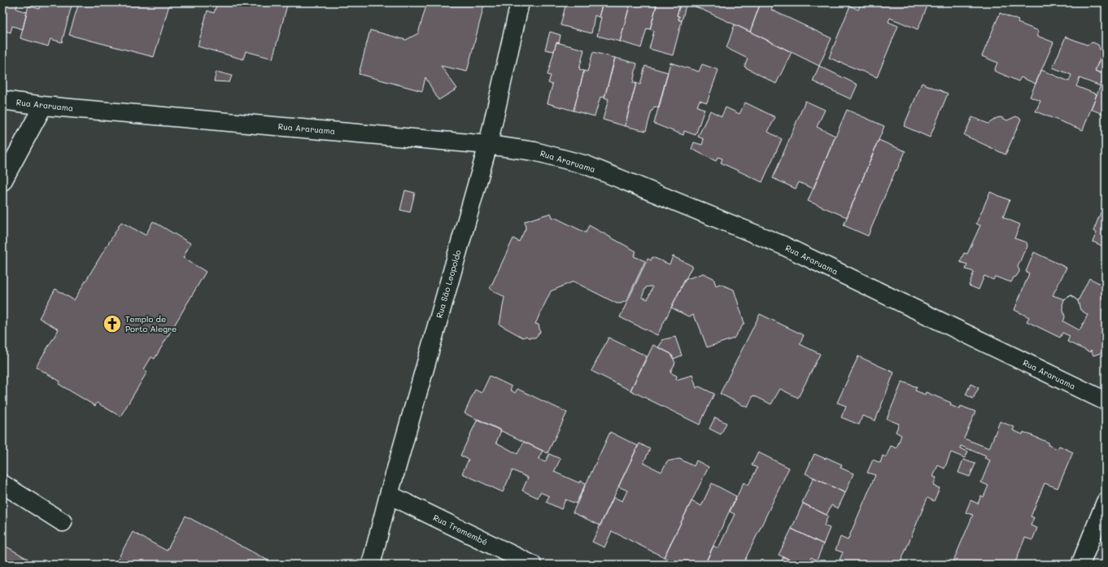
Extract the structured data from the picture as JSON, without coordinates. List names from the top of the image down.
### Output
{
  "streets": {
    "street": ["Rua Araruama", "Rua São Leopoldo", "Rua Tremembé"]
  },
  "crossings": [
    ["Rua Araruama", "Rua São Leopoldo"],
    ["Rua São Leopoldo", "Rua Tremembé"]
  ],
  "places": {
    "church": ["Templo de Porto Alegre"]
  }
}
